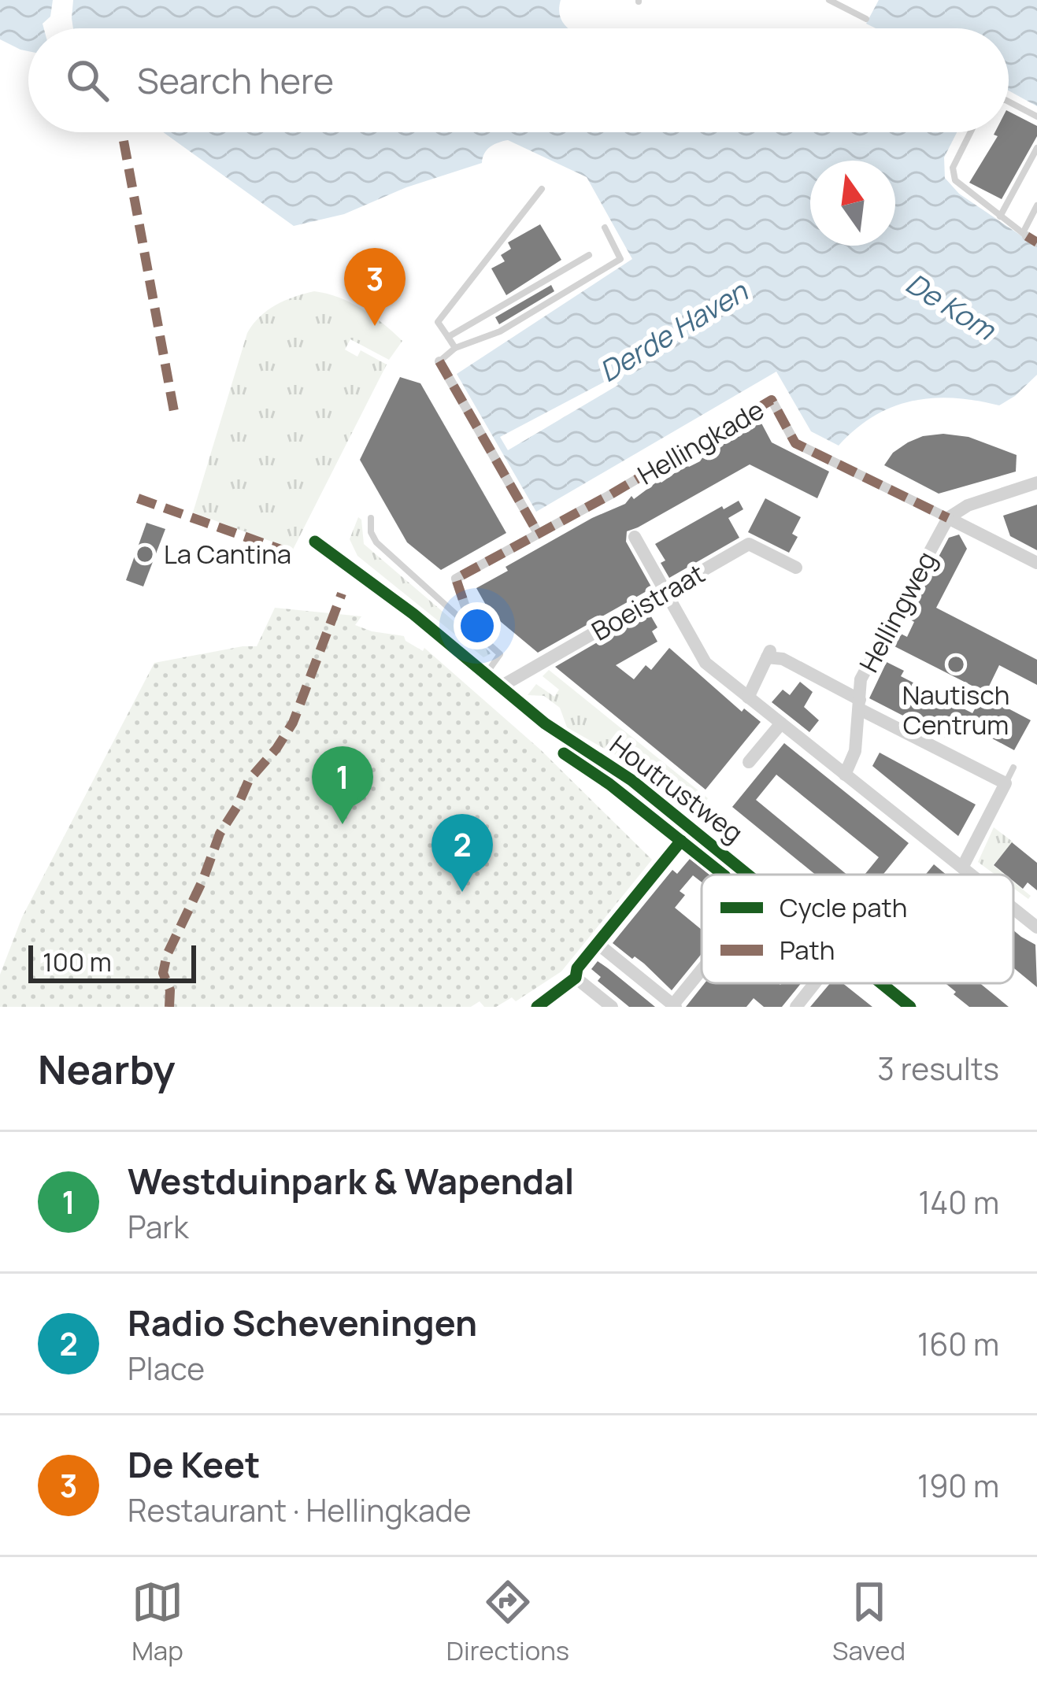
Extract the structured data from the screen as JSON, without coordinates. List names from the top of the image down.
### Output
{
  "streets": {
    "street": [
      "Hellingkade",
      "Boeistraat",
      "Hellingweg",
      "Houtrustweg"
    ]
  },
  "crossings": [
    ["Hellingkade", "Hellingweg"],
    ["Boeistraat", "Houtrustweg"]
  ],
  "water": ["De Kom", "Derde Haven"],
  "places": ["La Cantina", "Nautisch Centrum"],
  "legend": ["Cycle path", "Path"],
  "scale_bar": "100 m",
  "north": "top",
  "page": {
    "search": "Search here",
    "pins": ["3", "1", "2"],
    "scale": "100 m",
    "heading": ["Nearby", "3 results"],
    "list": [
      {
        "mark": "1",
        "name": "Westduinpark & Wapendal",
        "note": "Park",
        "value": "140 m"
      },
      {
        "mark": "2",
        "name": "Radio Scheveningen",
        "note": "Place",
        "value": "160 m"
      },
      {
        "mark": "3",
        "name": "De Keet",
        "note": "Restaurant · Hellingkade",
        "value": "190 m"
      }
    ],
    "nav": ["Map", "Directions", "Saved"]
  }
}
